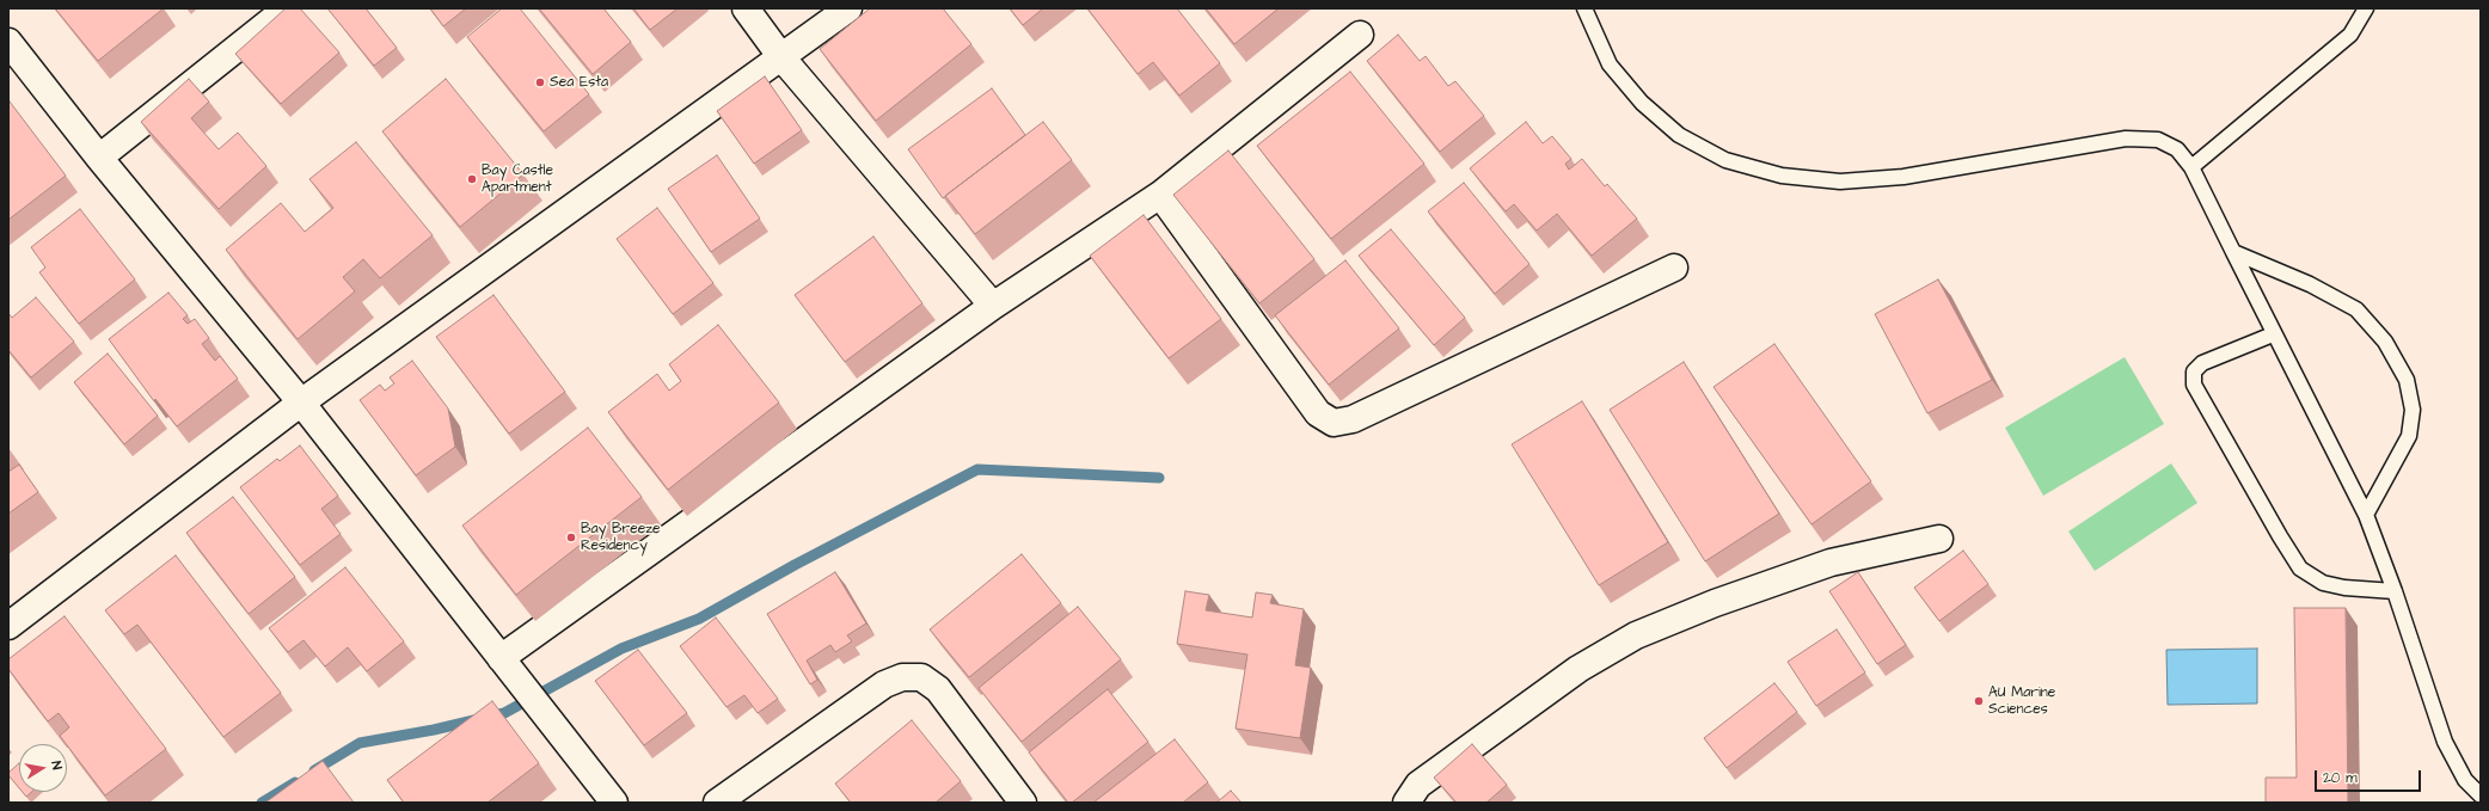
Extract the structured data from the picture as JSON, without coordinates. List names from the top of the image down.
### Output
{
  "places": [
    "Sea Esta",
    "Bay Castle Apartment",
    "Bay Breeze Residency",
    "AU Marine Sciences"
  ],
  "scale_bar": "20 m",
  "north": "right"
}
